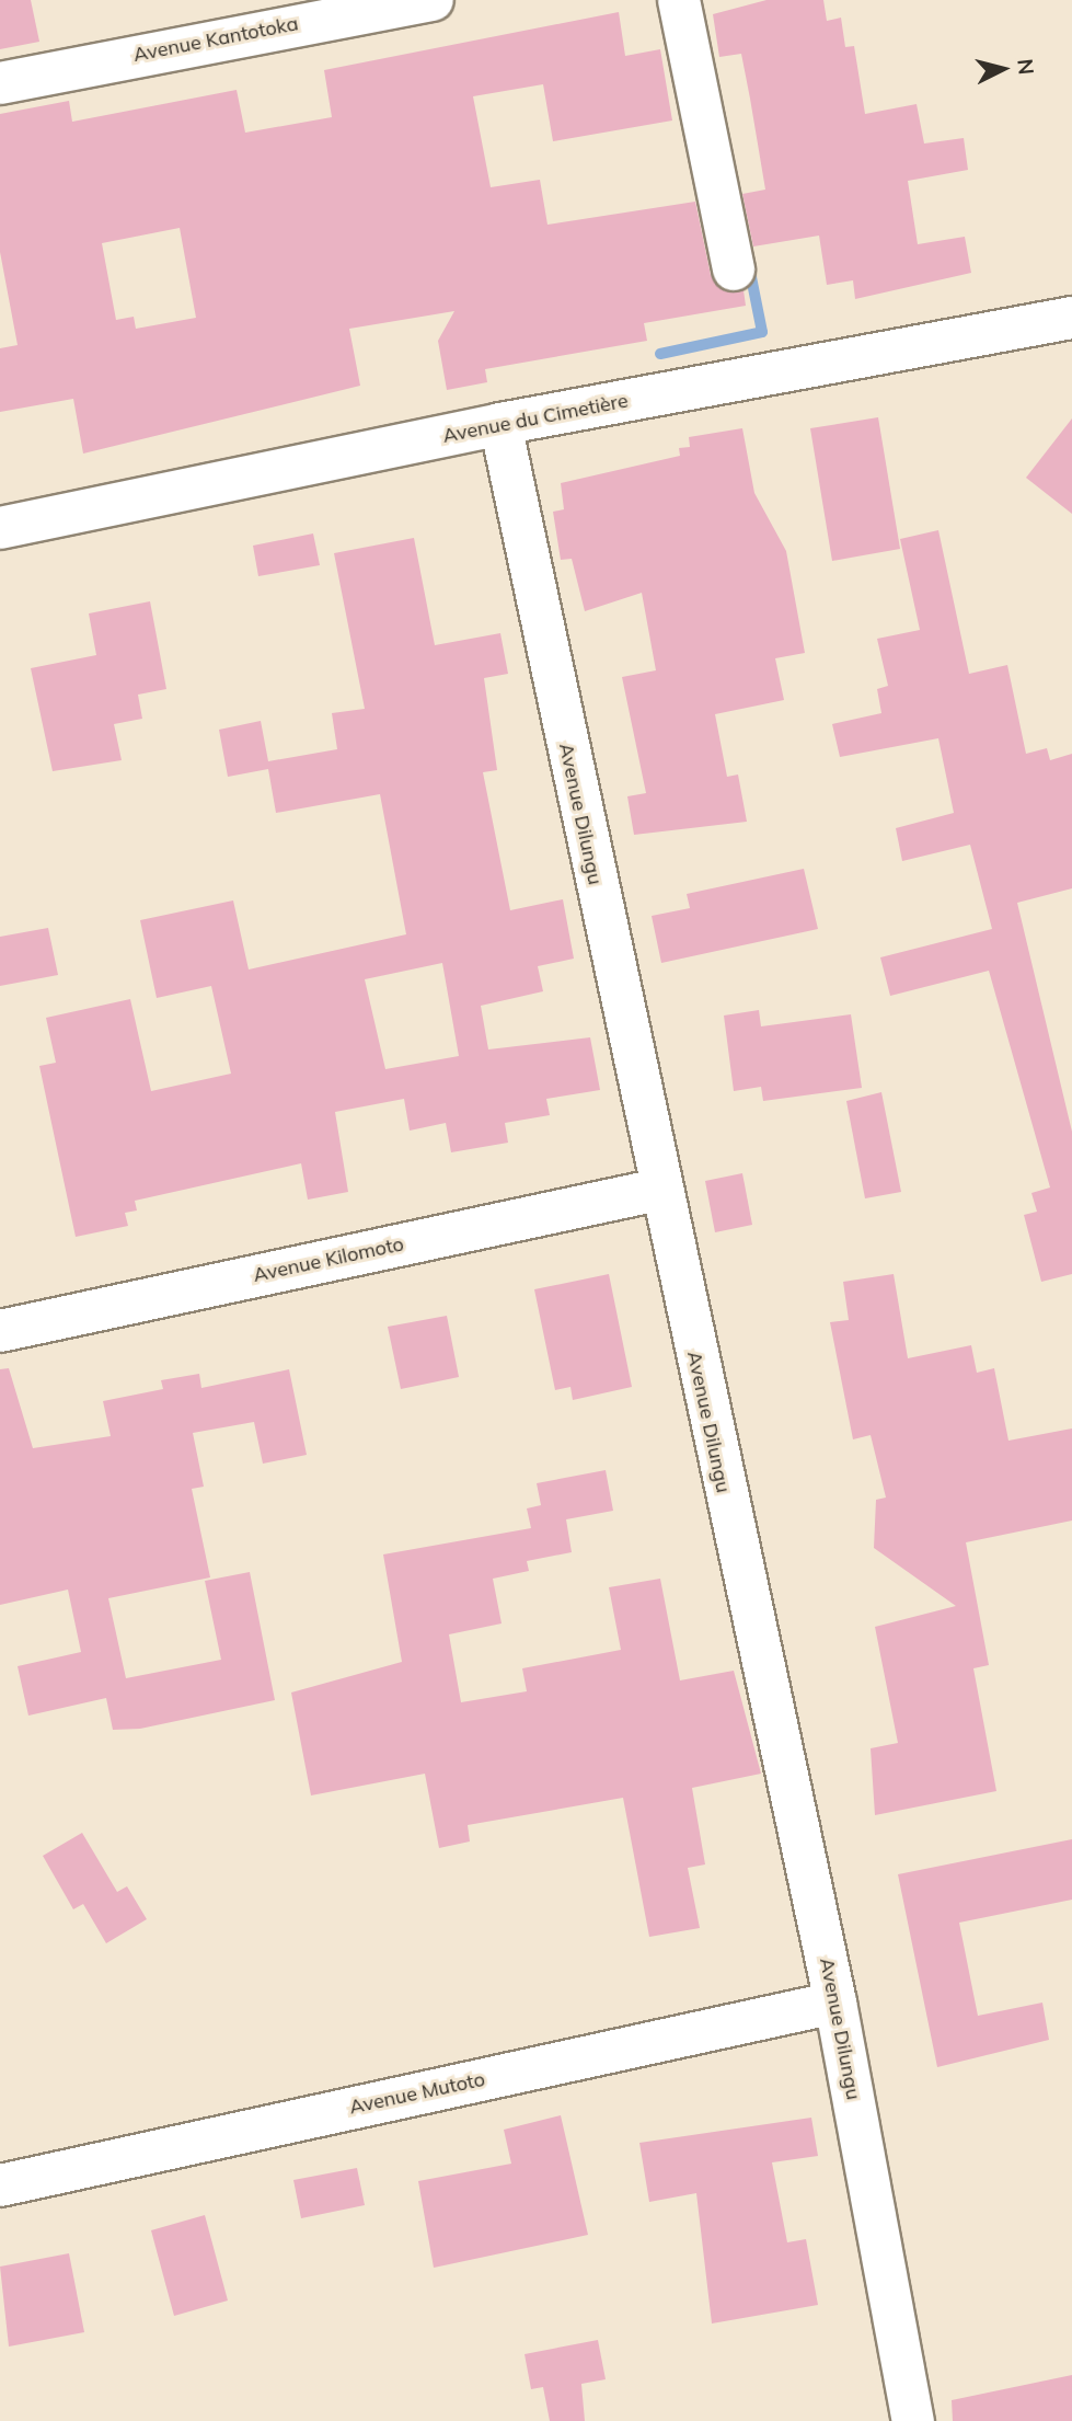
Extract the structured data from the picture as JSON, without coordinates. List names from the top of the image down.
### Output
{
  "streets": {
    "street": [
      "Avenue Kantotoka",
      "Avenue du Cimetière",
      "Avenue Dilungu",
      "Avenue Kilomoto",
      "Avenue Mutoto"
    ]
  },
  "crossings": [
    ["Avenue du Cimetière", "Avenue Dilungu"],
    ["Avenue Dilungu", "Avenue Kilomoto"],
    ["Avenue Dilungu", "Avenue Mutoto"]
  ],
  "north": "right"
}
